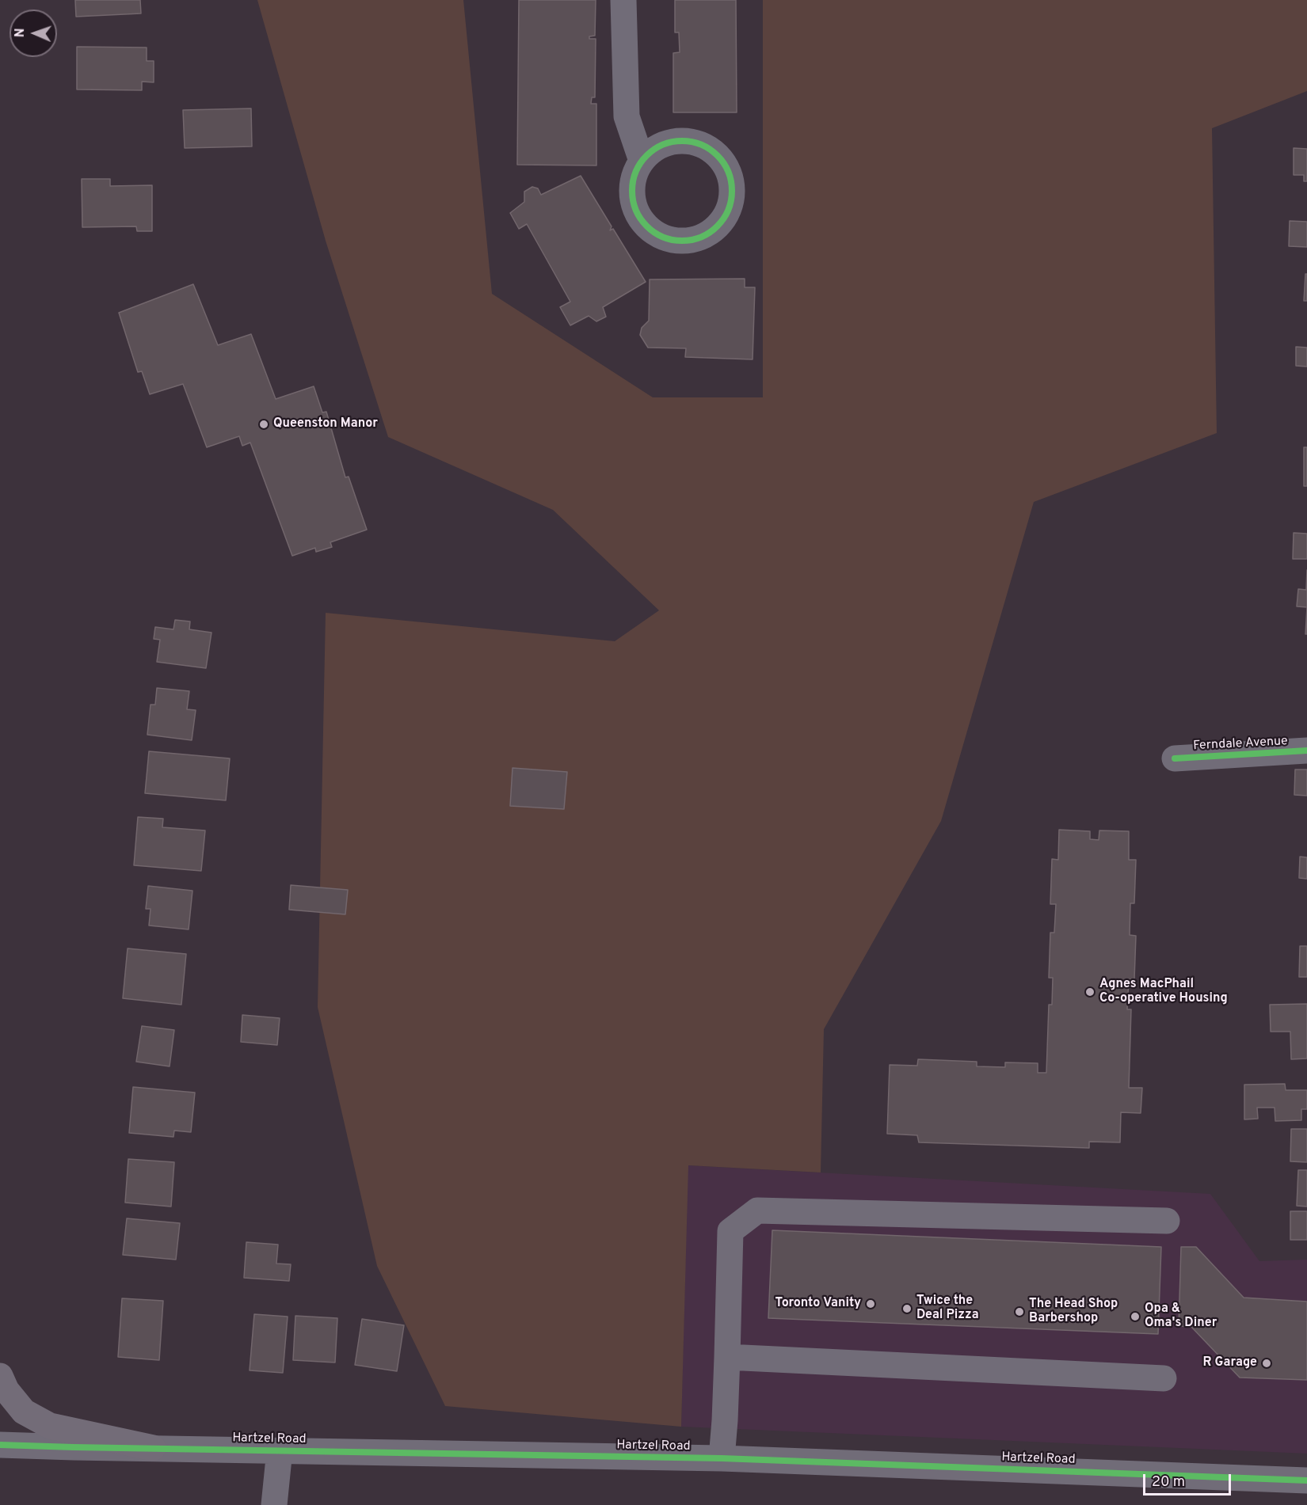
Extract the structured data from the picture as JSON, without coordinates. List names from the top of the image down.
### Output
{
  "streets": {
    "street": ["Ferndale Avenue", "Hartzel Road"]
  },
  "places": [
    "Queenston Manor",
    "Agnes MacPhail Co-operative Housing",
    "Toronto Vanity",
    "Twice the Deal Pizza",
    "The Head Shop Barbershop",
    "Opa & Oma's Diner",
    "R Garage"
  ],
  "scale_bar": "20 m",
  "north": "left"
}
